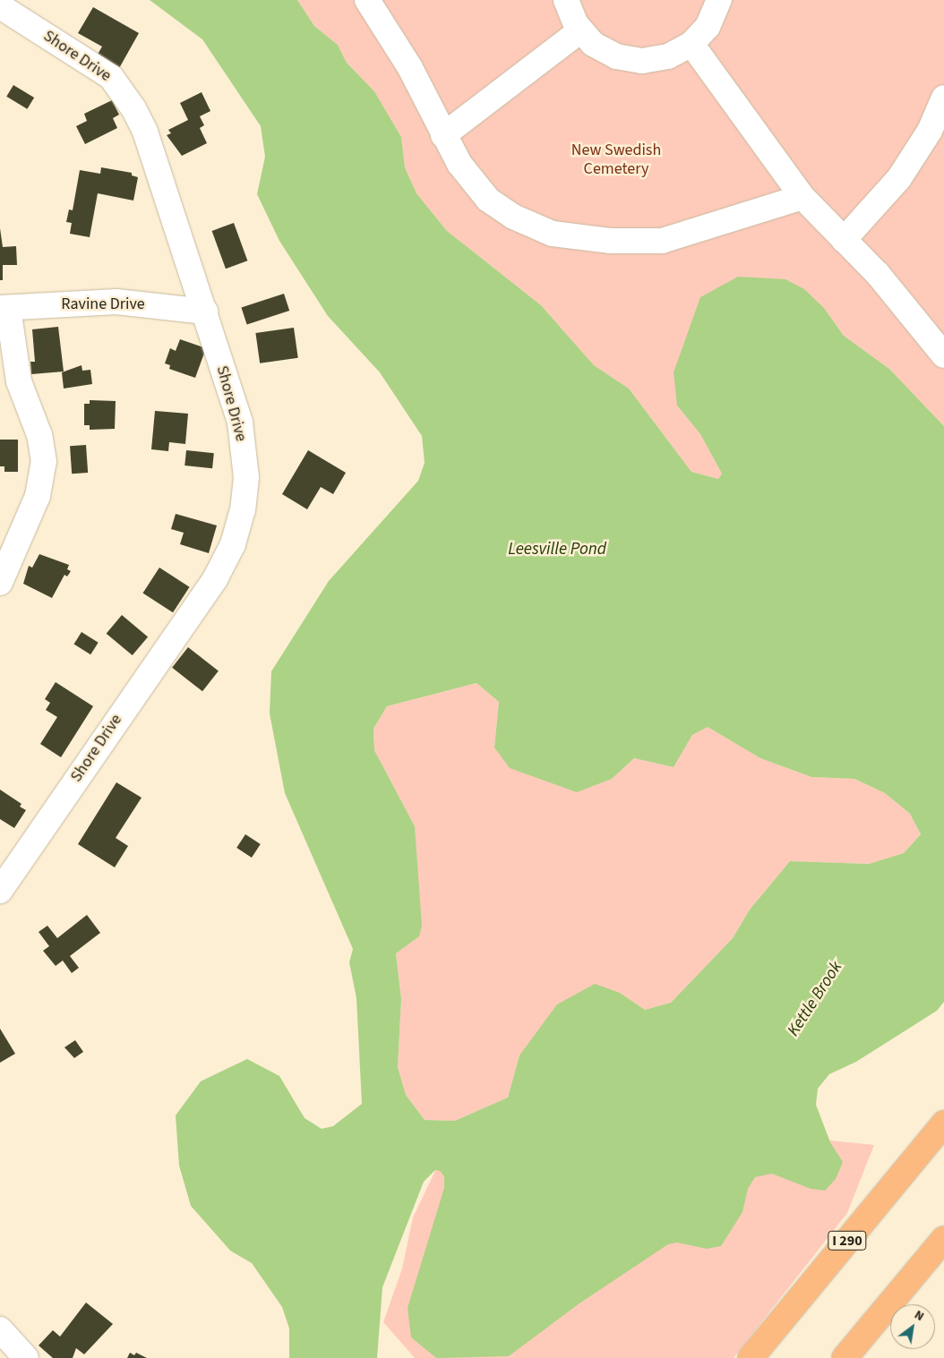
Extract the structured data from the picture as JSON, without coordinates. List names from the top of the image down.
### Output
{
  "streets": {
    "highway": ["I 290"],
    "street": ["Shore Drive", "Ravine Drive"]
  },
  "crossings": [
    ["Shore Drive", "Ravine Drive"]
  ],
  "water": ["Leesville Pond", "Kettle Brook"],
  "parks": ["New Swedish Cemetery"],
  "north": "top right"
}
